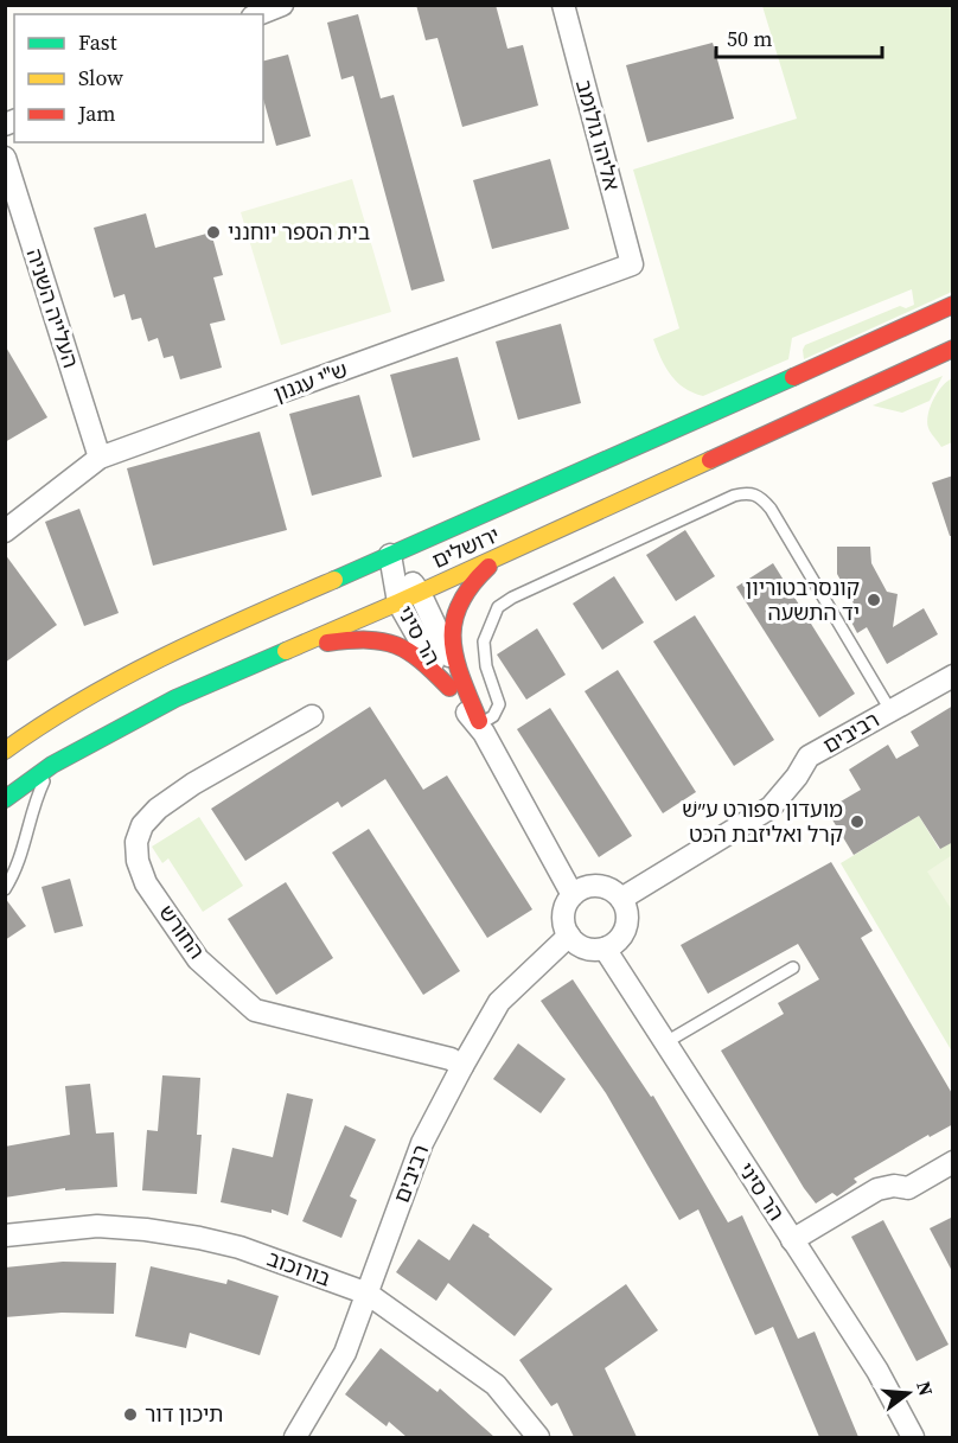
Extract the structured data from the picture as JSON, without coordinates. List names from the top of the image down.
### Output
{
  "streets": {
    "main road": ["ירושלים"],
    "street": [
      "אליהו גולומב",
      "העלייה השניה",
      "ש\"י עגנון",
      "הר סיני",
      "רביבים",
      "החורש",
      "בורוכוב"
    ]
  },
  "crossings": [
    ["אליהו גולומב", "ש\"י עגנון"],
    ["העלייה השניה", "ש\"י עגנון"],
    ["ירושלים", "הר סיני"],
    ["הר סיני", "רביבים"],
    ["רביבים", "החורש"],
    ["רביבים", "בורוכוב"]
  ],
  "places": [
    "בית הספר יוחנני",
    "קונסרבטוריון יד התשעה",
    "מועדון ספורט ע״שׁ קרל ואליזבת הכט",
    "תיכון דור"
  ],
  "legend": ["Fast", "Slow", "Jam"],
  "scale_bar": "50 m",
  "north": "right"
}
